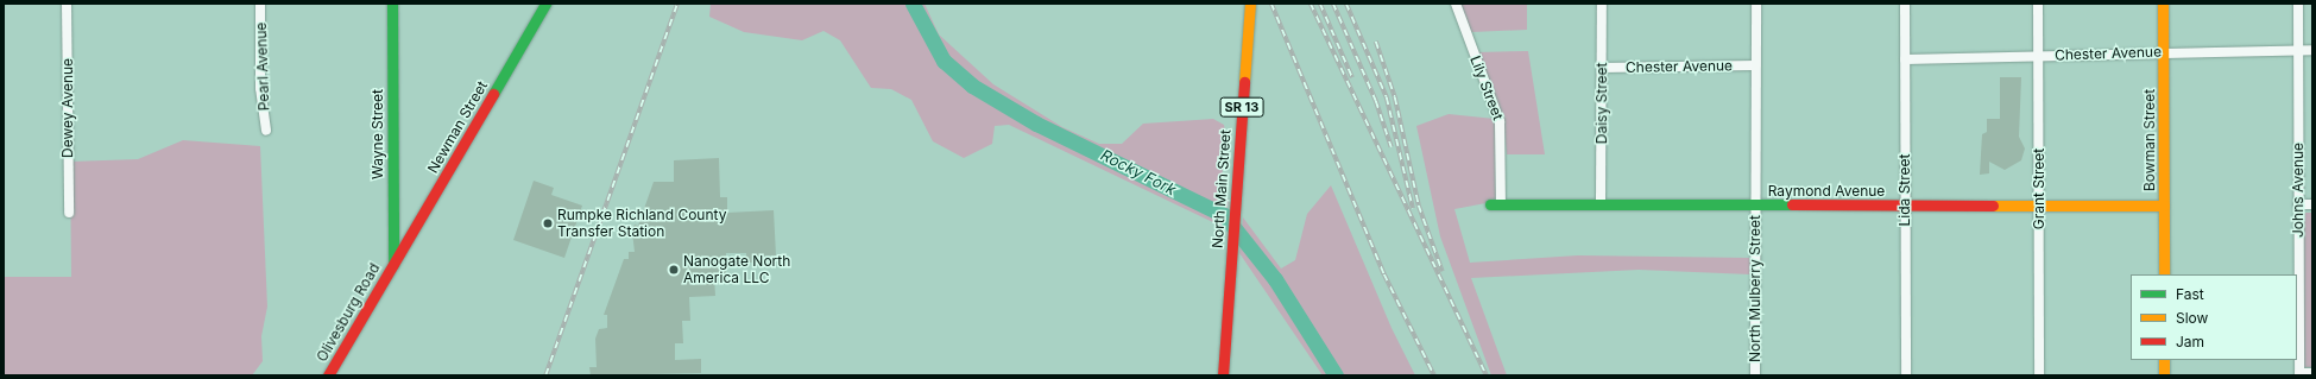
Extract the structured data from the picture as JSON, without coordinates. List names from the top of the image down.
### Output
{
  "streets": {
    "main road": [
      "SR 13",
      "Newman Street",
      "Wayne Street",
      "Bowman Street",
      "North Main Street",
      "Raymond Avenue",
      "Olivesburg Road"
    ],
    "street": [
      "Chester Avenue",
      "Pearl Avenue",
      "Lily Street",
      "Daisy Street",
      "Dewey Avenue",
      "Grant Street",
      "Lida Street",
      "Johns Avenue",
      "North Mulberry Street"
    ]
  },
  "crossings": [
    ["Chester Avenue", "Daisy Street"],
    ["Chester Avenue", "Bowman Street"],
    ["Chester Avenue", "Grant Street"],
    ["Chester Avenue", "Lida Street"],
    ["Chester Avenue", "Johns Avenue"],
    ["Chester Avenue", "North Mulberry Street"],
    ["Lily Street", "Raymond Avenue"],
    ["Daisy Street", "Raymond Avenue"],
    ["Newman Street", "Wayne Street"],
    ["Newman Street", "Olivesburg Road"],
    ["Wayne Street", "Olivesburg Road"],
    ["Bowman Street", "Raymond Avenue"],
    ["Grant Street", "Raymond Avenue"],
    ["Lida Street", "Raymond Avenue"],
    ["Raymond Avenue", "North Mulberry Street"]
  ],
  "water": ["Rocky Fork"],
  "places": ["Rumpke Richland County Transfer Station", "Nanogate North America LLC"],
  "legend": ["Fast", "Slow", "Jam"]
}
